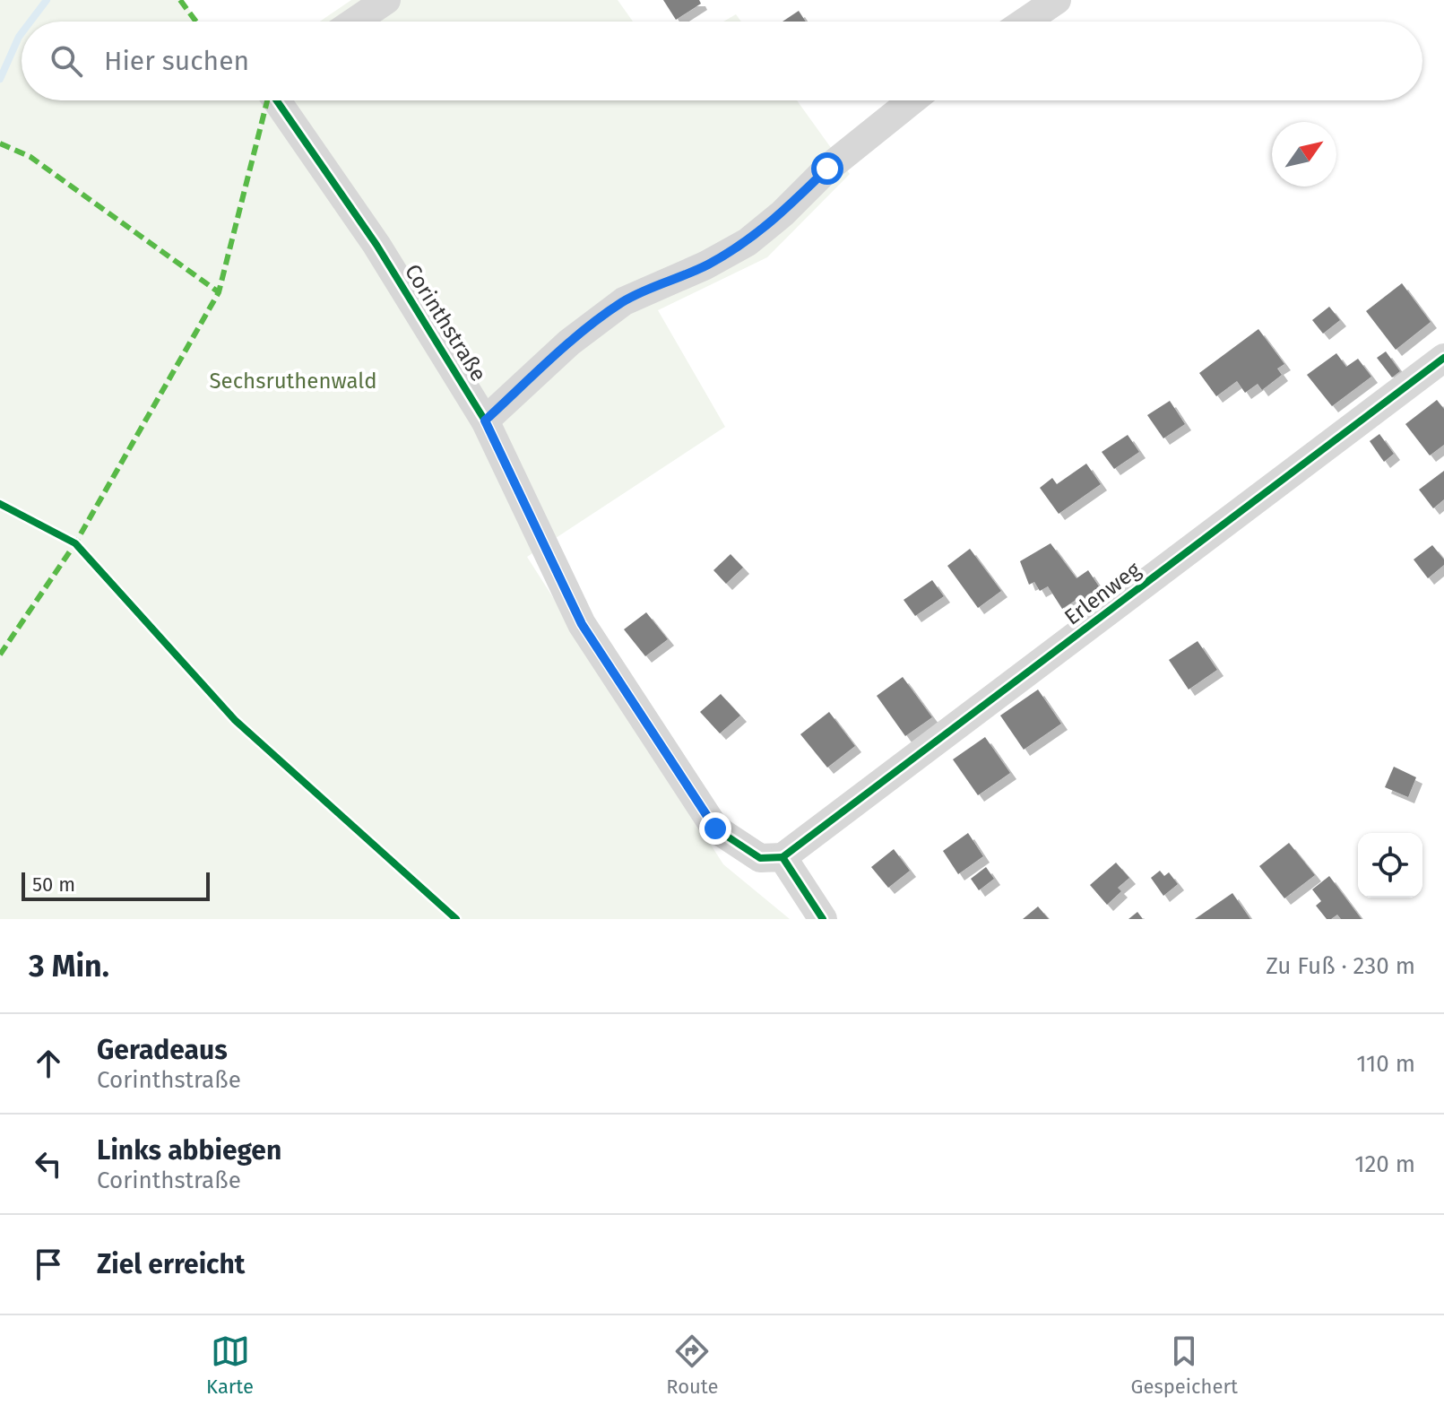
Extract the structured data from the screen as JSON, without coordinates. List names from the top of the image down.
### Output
{
  "streets": {
    "street": ["Corinthstraße", "Erlenweg"]
  },
  "crossings": [
    ["Corinthstraße", "Erlenweg"]
  ],
  "parks": ["Sechsruthenwald"],
  "scale_bar": "50 m",
  "north": "top right",
  "page": {
    "search": "Hier suchen",
    "scale": "50 m",
    "heading": ["3 Min.", "Zu Fuß · 230 m"],
    "list": [
      ["Geradeaus", "Corinthstraße", "110 m"],
      ["Links abbiegen", "Corinthstraße", "120 m"],
      "Ziel erreicht"
    ],
    "nav": ["Karte", "Route", "Gespeichert"]
  }
}
